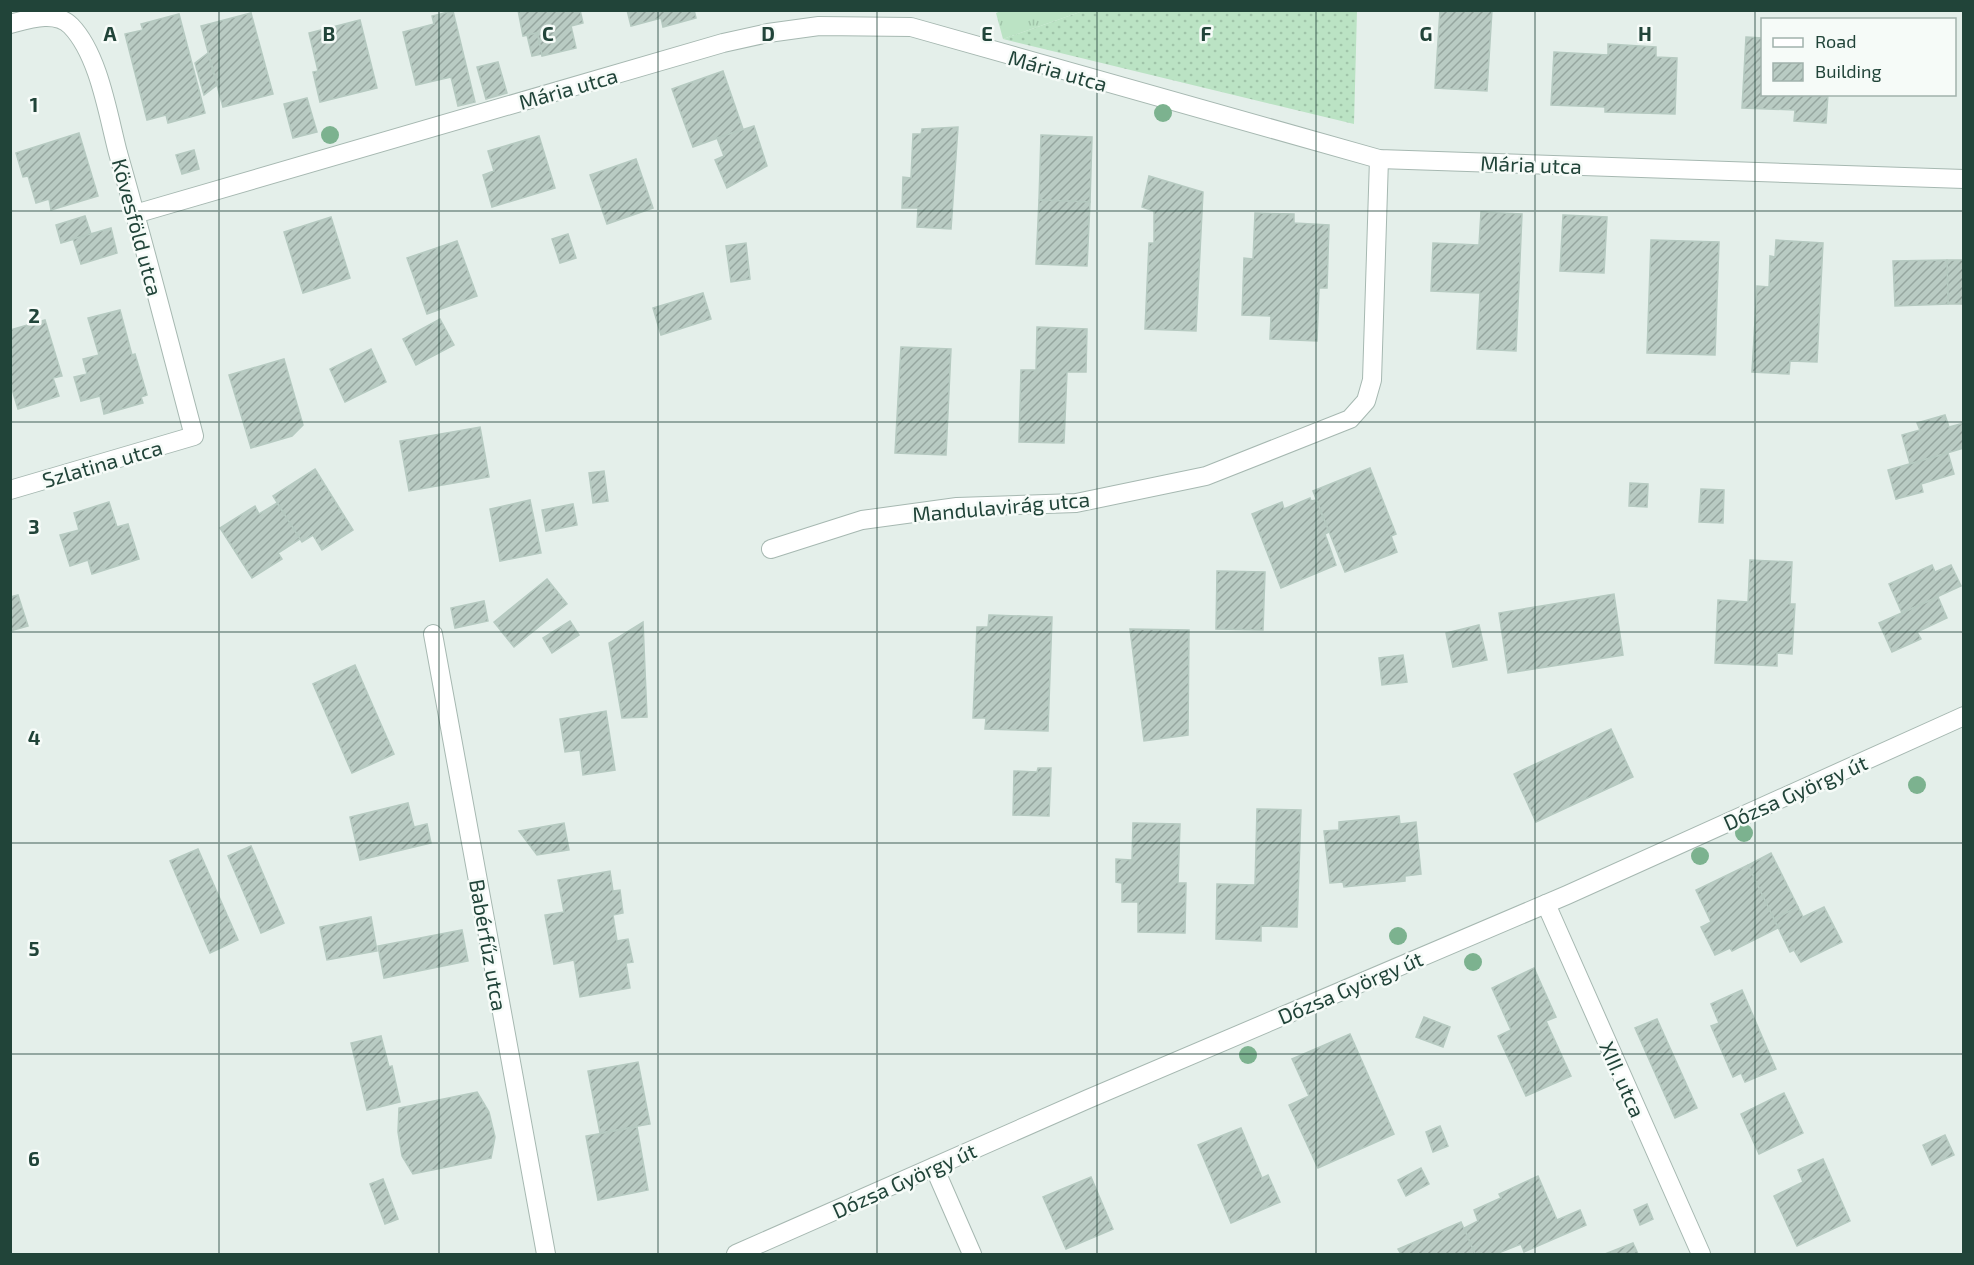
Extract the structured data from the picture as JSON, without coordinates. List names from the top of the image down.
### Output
{
  "streets": {
    "street": [
      "Mária utca",
      "Kövesföld utca",
      "Szlatina utca",
      "Mandulavirág utca",
      "Dózsa György út",
      "Babérfűz utca",
      "XIII. utca"
    ]
  },
  "crossings": [
    ["Mária utca", "Kövesföld utca"],
    ["Mária utca", "Mandulavirág utca"],
    ["Kövesföld utca", "Szlatina utca"],
    ["Dózsa György út", "XIII. utca"]
  ],
  "legend": ["Road", "Building"],
  "grid": {
    "columns": [
      "A",
      "B",
      "C",
      "D",
      "E",
      "F",
      "G",
      "H"
    ],
    "rows": [
      "1",
      "2",
      "3",
      "4",
      "5",
      "6"
    ]
  }
}
